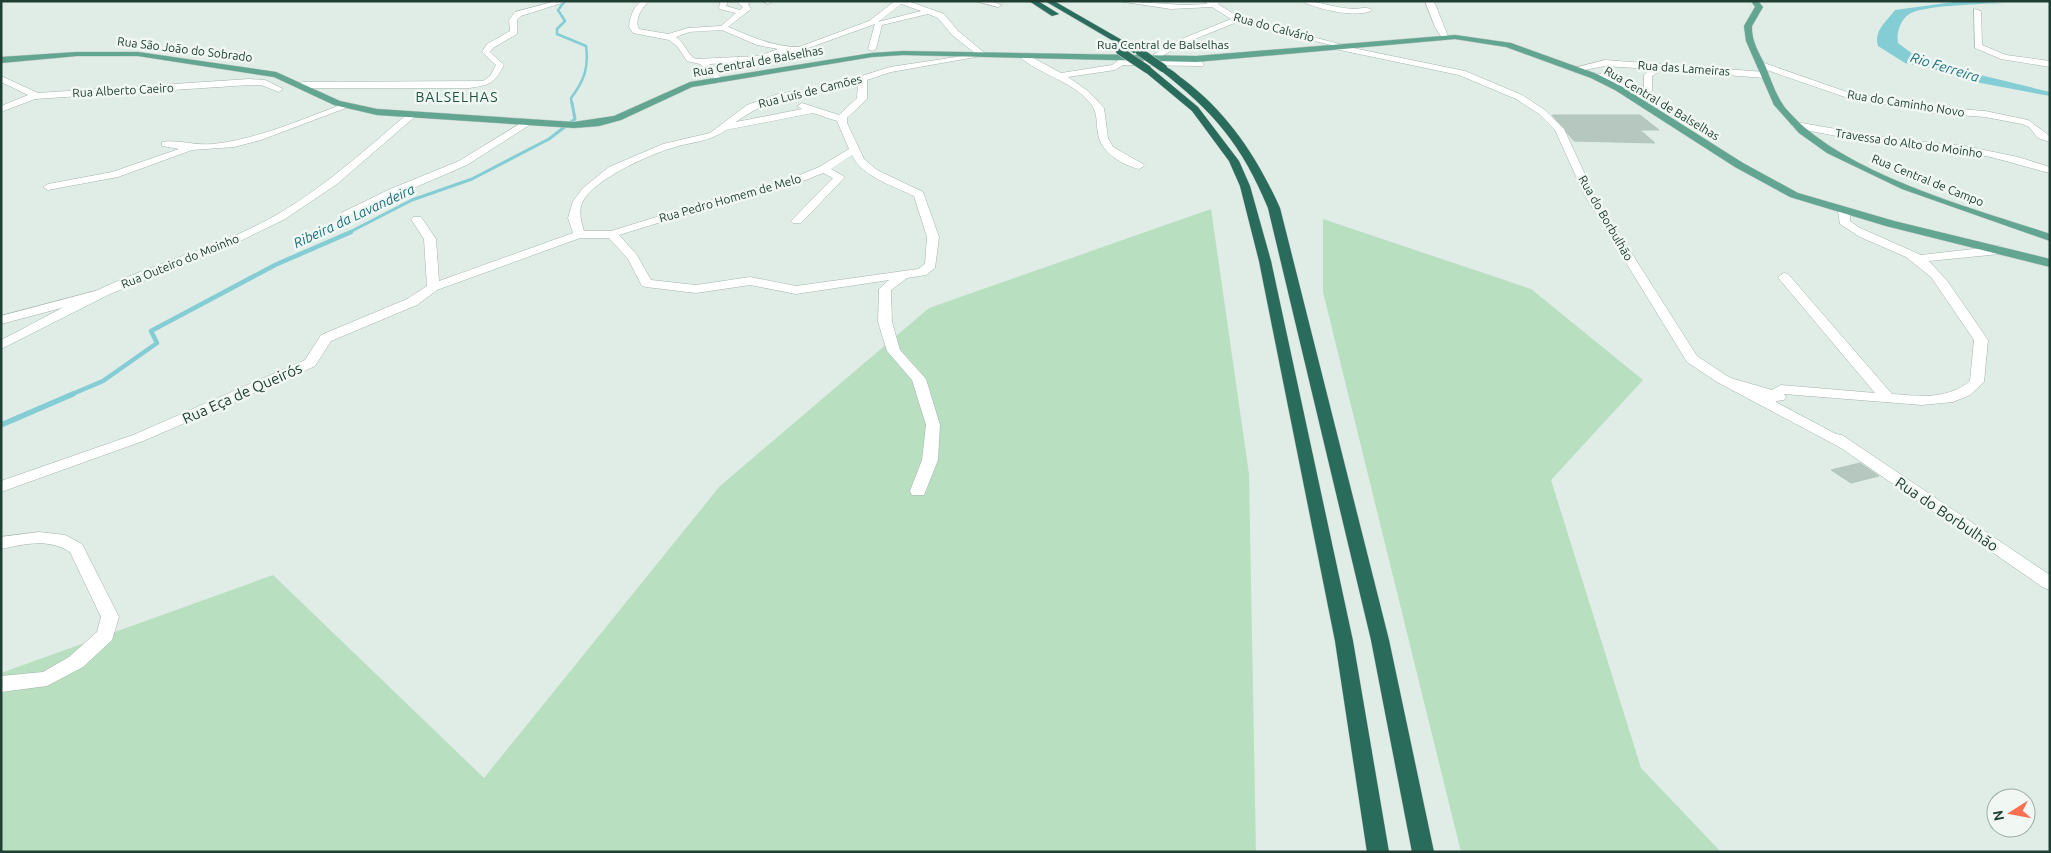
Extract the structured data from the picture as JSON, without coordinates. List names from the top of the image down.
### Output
{
  "streets": {
    "main road": ["Rua Central de Balselhas", "Rua São João do Sobrado", "Rua Central de Campo"],
    "street": [
      "Rua do Calvário",
      "Rua das Lameiras",
      "Rua Alberto Caeiro",
      "Rua Luís de Camões",
      "Rua do Caminho Novo",
      "Travessa do Alto do Moinho",
      "Rua Pedro Homem de Melo",
      "Rua do Borbulhão",
      "Rua Outeiro do Moinho",
      "Rua Eça de Queirós"
    ]
  },
  "crossings": [
    ["Rua do Calvário", "Rua Central de Balselhas"],
    ["Rua do Calvário", "Rua do Borbulhão"],
    ["Rua Central de Balselhas", "Rua São João do Sobrado"],
    ["Rua Central de Balselhas", "Rua das Lameiras"],
    ["Rua Central de Balselhas", "Rua Luís de Camões"],
    ["Rua Central de Balselhas", "Rua Outeiro do Moinho"],
    ["Rua das Lameiras", "Rua do Caminho Novo"],
    ["Rua das Lameiras", "Rua Central de Campo"],
    ["Rua Luís de Camões", "Rua Pedro Homem de Melo"],
    ["Rua Luís de Camões", "Rua Eça de Queirós"],
    ["Rua do Caminho Novo", "Rua Central de Campo"],
    ["Travessa do Alto do Moinho", "Rua Central de Campo"],
    ["Rua Pedro Homem de Melo", "Rua Eça de Queirós"]
  ],
  "districts": ["BALSELHAS"],
  "water": ["Rio Ferreira", "Ribeira da Lavandeira"],
  "north": "left"
}
